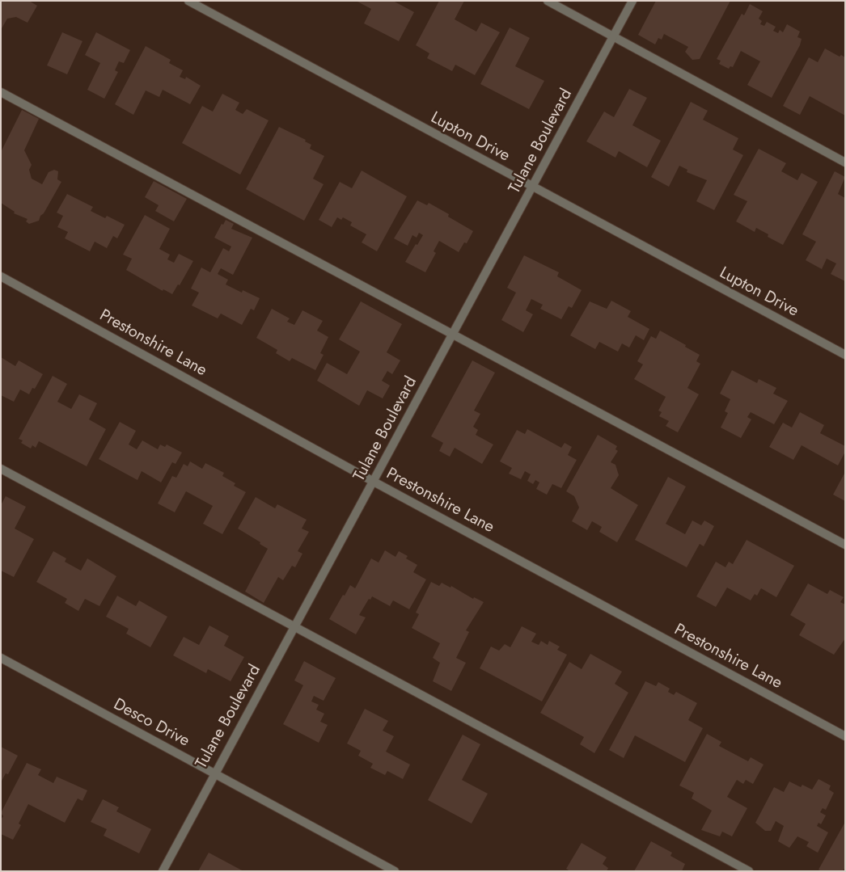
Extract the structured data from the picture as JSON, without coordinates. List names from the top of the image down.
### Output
{
  "streets": {
    "street": [
      "Lupton Drive",
      "Tulane Boulevard",
      "Prestonshire Lane",
      "Desco Drive"
    ]
  },
  "crossings": [
    ["Lupton Drive", "Tulane Boulevard"],
    ["Tulane Boulevard", "Prestonshire Lane"],
    ["Tulane Boulevard", "Desco Drive"]
  ]
}
